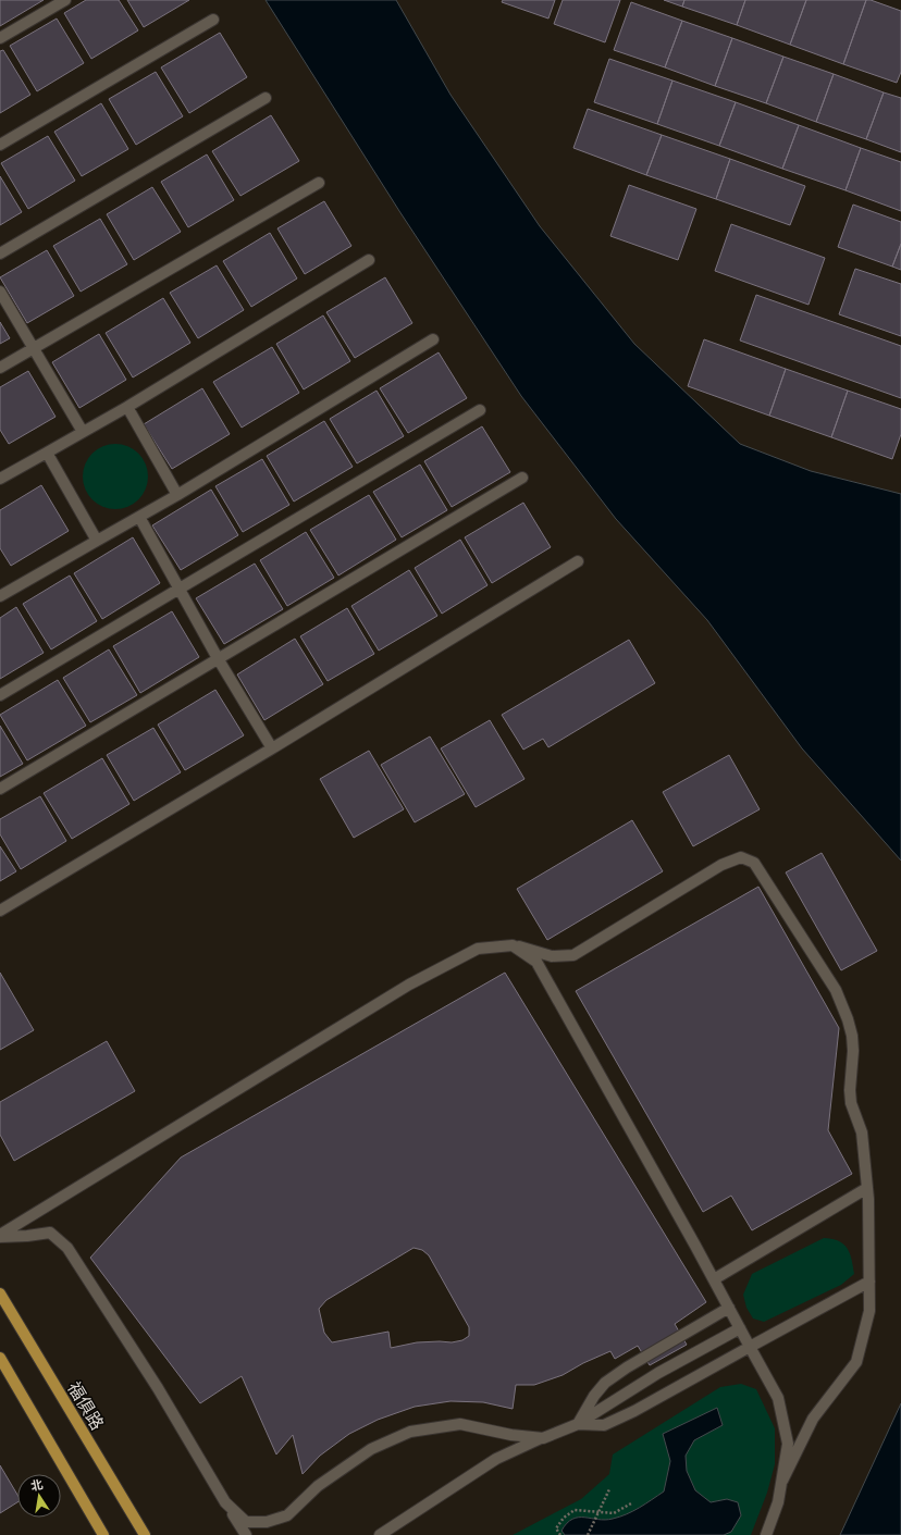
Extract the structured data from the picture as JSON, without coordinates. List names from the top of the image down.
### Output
{
  "streets": {
    "main road": ["福俱路"]
  },
  "north": "top"
}
